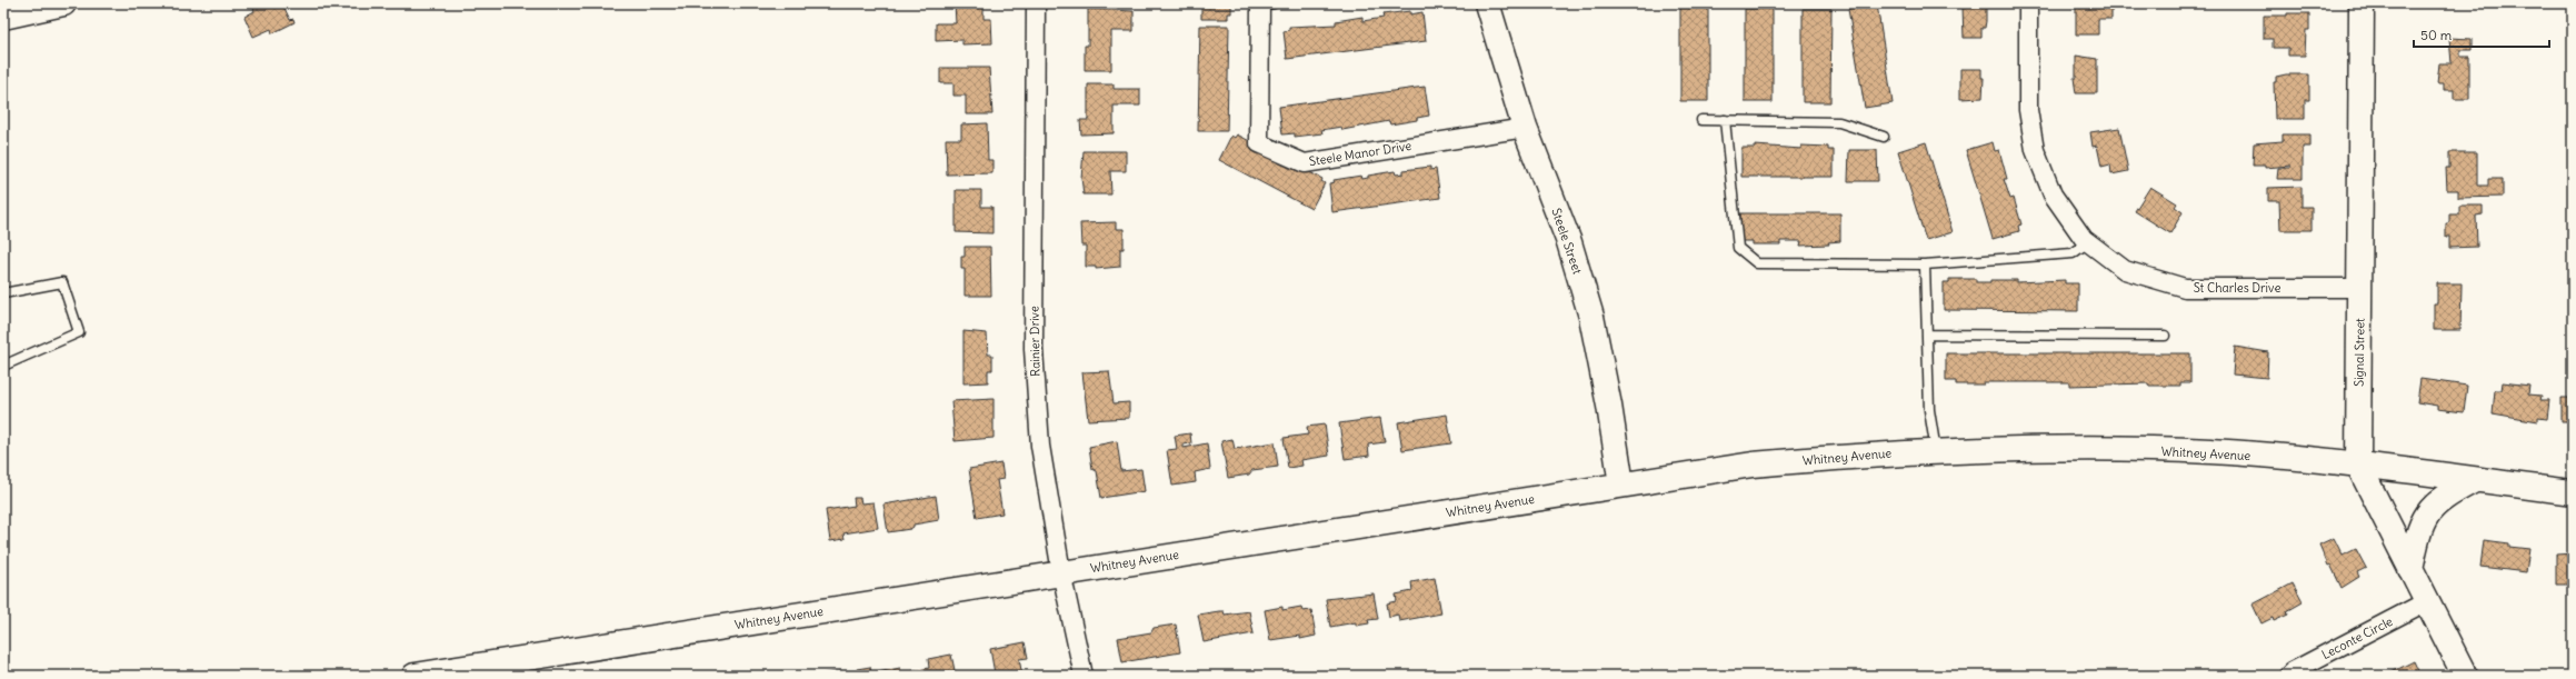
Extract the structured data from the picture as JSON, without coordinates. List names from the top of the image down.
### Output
{
  "streets": {
    "main road": ["Steele Street", "Signal Street", "Whitney Avenue"],
    "street": [
      "Steele Manor Drive",
      "St Charles Drive",
      "Rainier Drive",
      "Leconte Circle"
    ]
  },
  "crossings": [
    ["Steele Manor Drive", "Steele Street"],
    ["Steele Street", "Whitney Avenue"],
    ["St Charles Drive", "Signal Street"],
    ["Rainier Drive", "Whitney Avenue"],
    ["Signal Street", "Whitney Avenue"],
    ["Signal Street", "Leconte Circle"]
  ],
  "scale_bar": "50 m"
}
